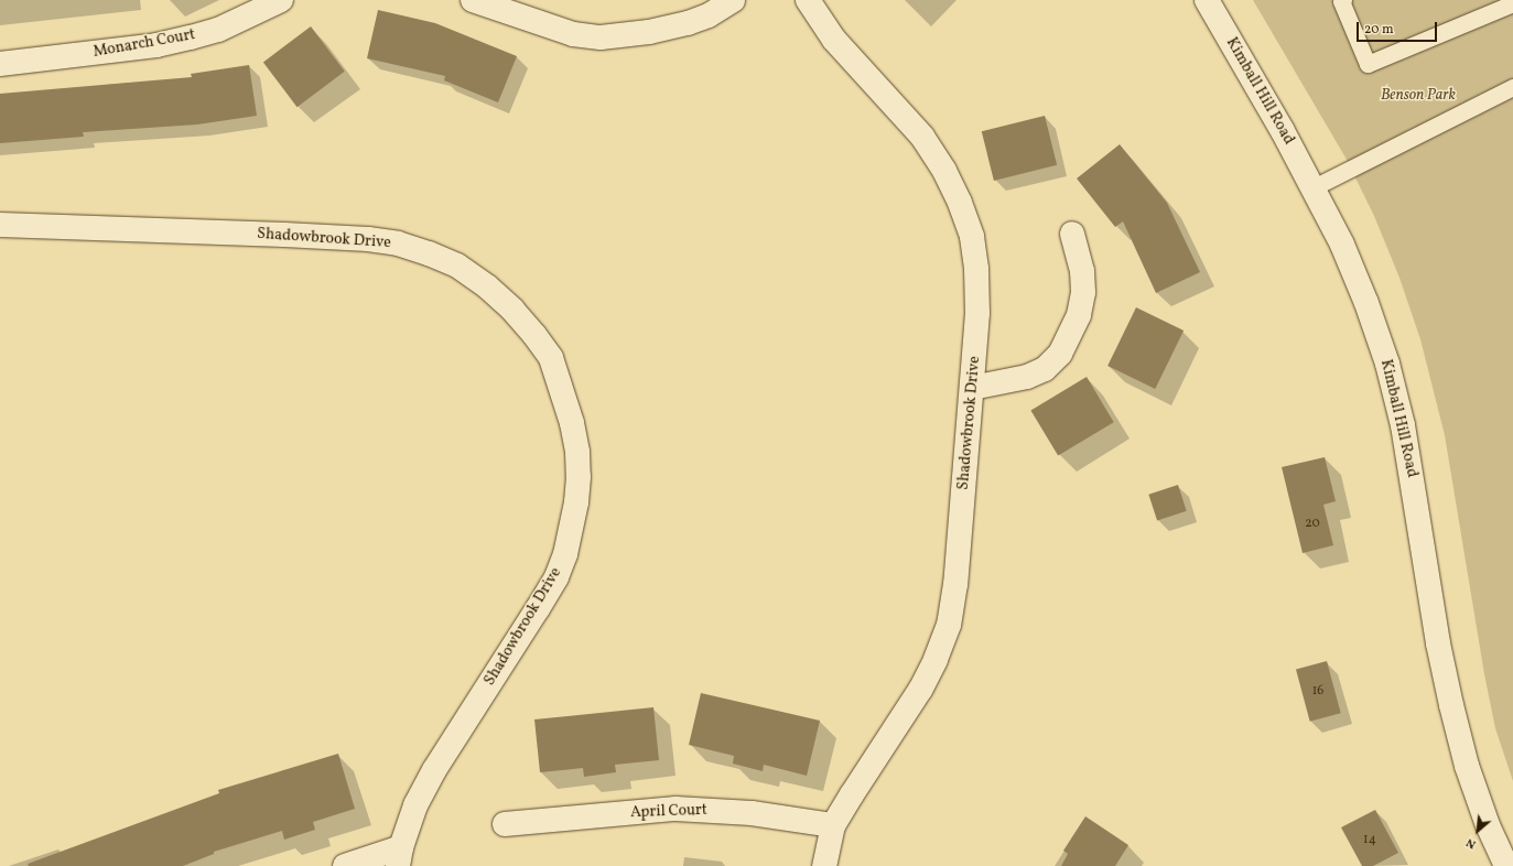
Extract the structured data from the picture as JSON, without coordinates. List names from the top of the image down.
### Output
{
  "streets": {
    "street": [
      "Monarch Court",
      "Kimball Hill Road",
      "Shadowbrook Drive",
      "April Court"
    ]
  },
  "crossings": [
    ["Shadowbrook Drive", "April Court"]
  ],
  "parks": ["Benson Park"],
  "house_numbers": ["20", "16", "14"],
  "scale_bar": "20 m",
  "north": "bottom left"
}
